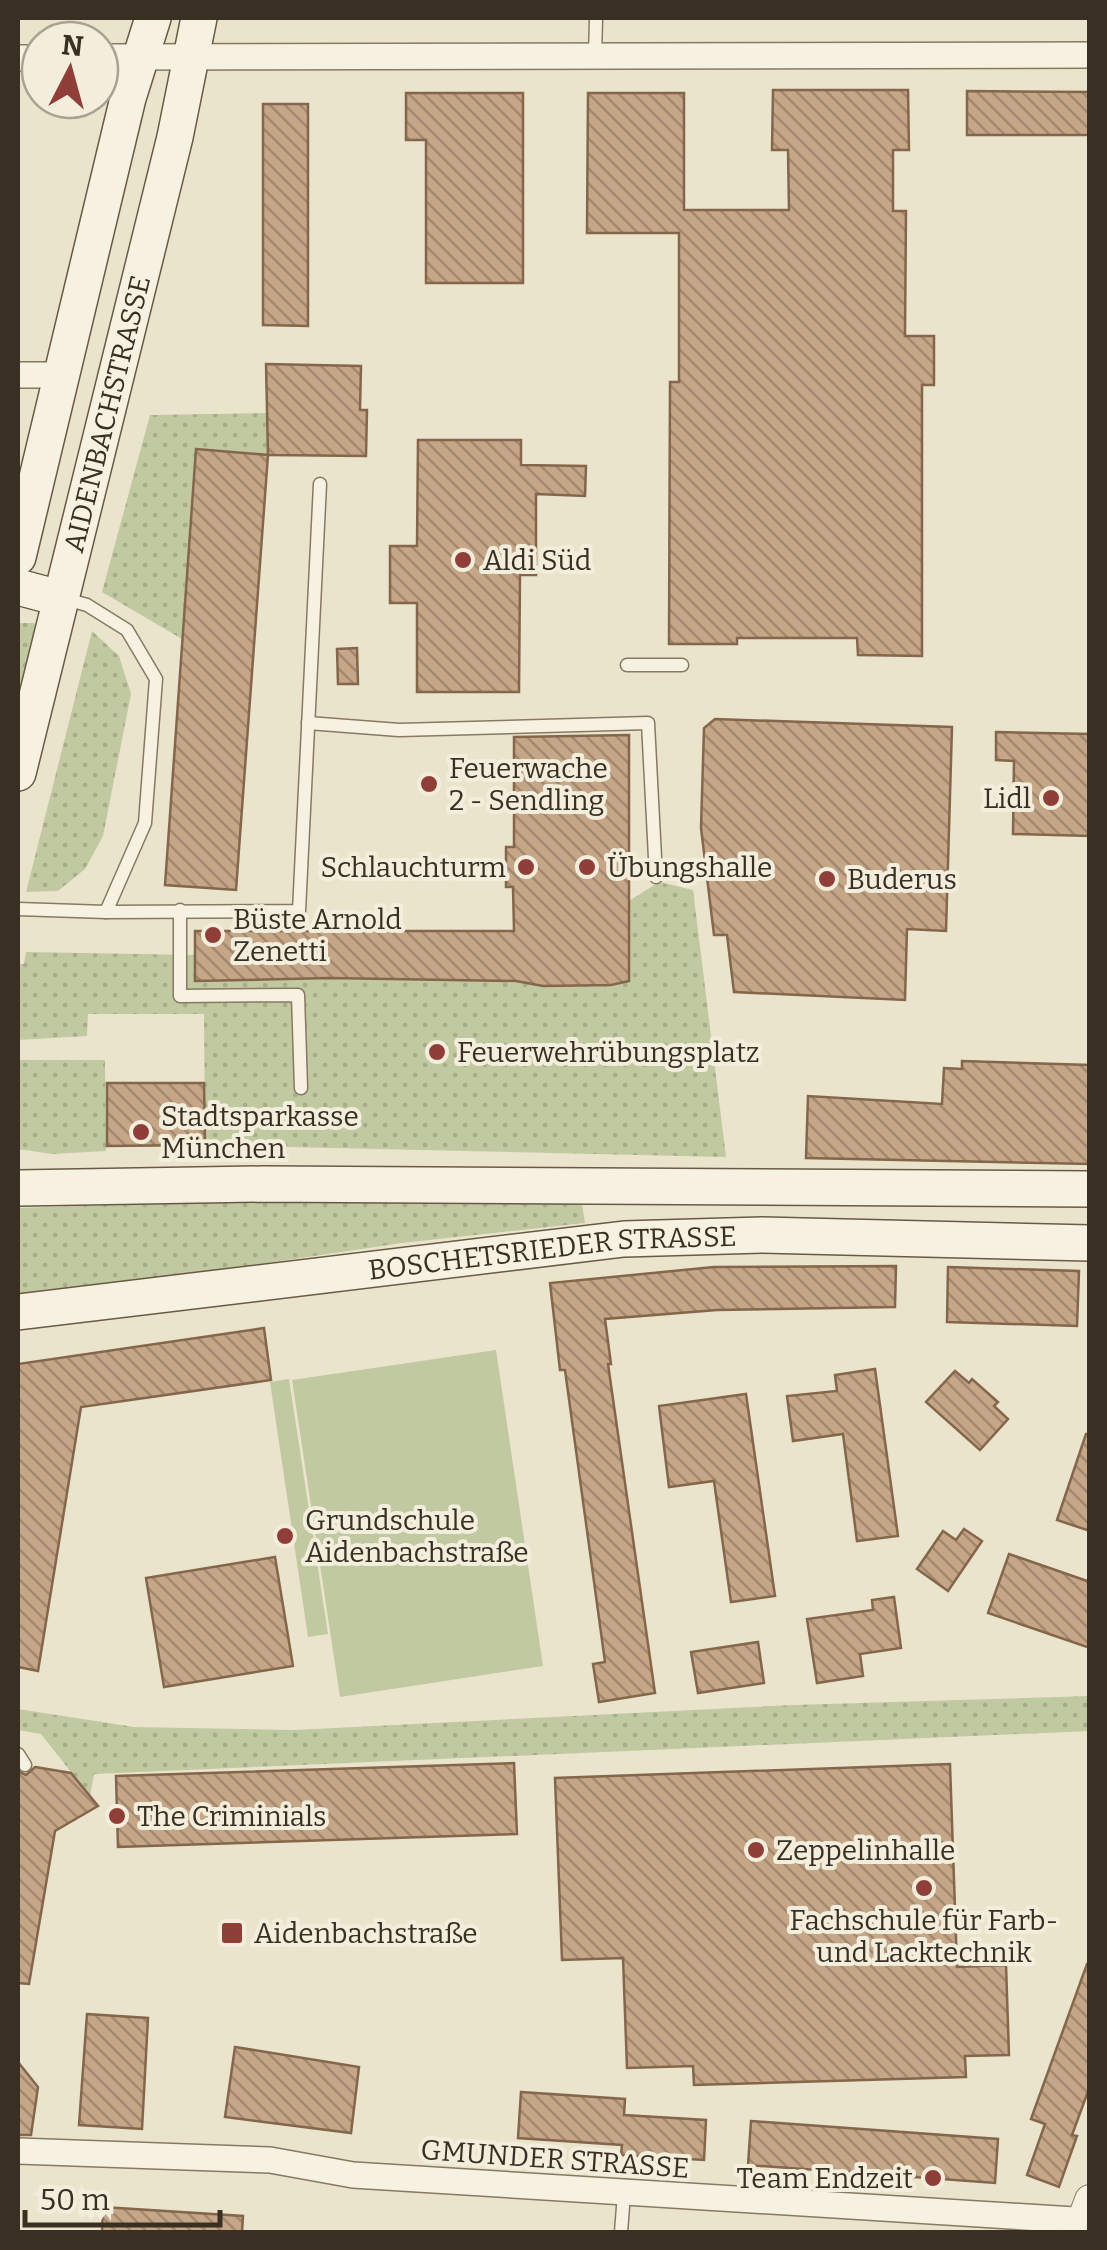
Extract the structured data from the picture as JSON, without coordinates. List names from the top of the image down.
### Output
{
  "streets": {
    "main road": ["AIDENBACHSTRASSE", "BOSCHETSRIEDER STRASSE"],
    "street": ["GMUNDER STRASSE"]
  },
  "places": {
    "other": [
      "Aldi Süd",
      "Feuerwache 2 - Sendling",
      "Lidl",
      "Schlauchturm",
      "Übungshalle",
      "Buderus",
      "Büste Arnold Zenetti",
      "Feuerwehrübungsplatz",
      "Stadtsparkasse München",
      "Grundschule Aidenbachstraße",
      "The Criminials",
      "Zeppelinhalle",
      "Fachschule für Farb- und Lacktechnik",
      "Team Endzeit"
    ],
    "transit": ["Aidenbachstraße"]
  },
  "scale_bar": "50 m",
  "north": "top"
}
